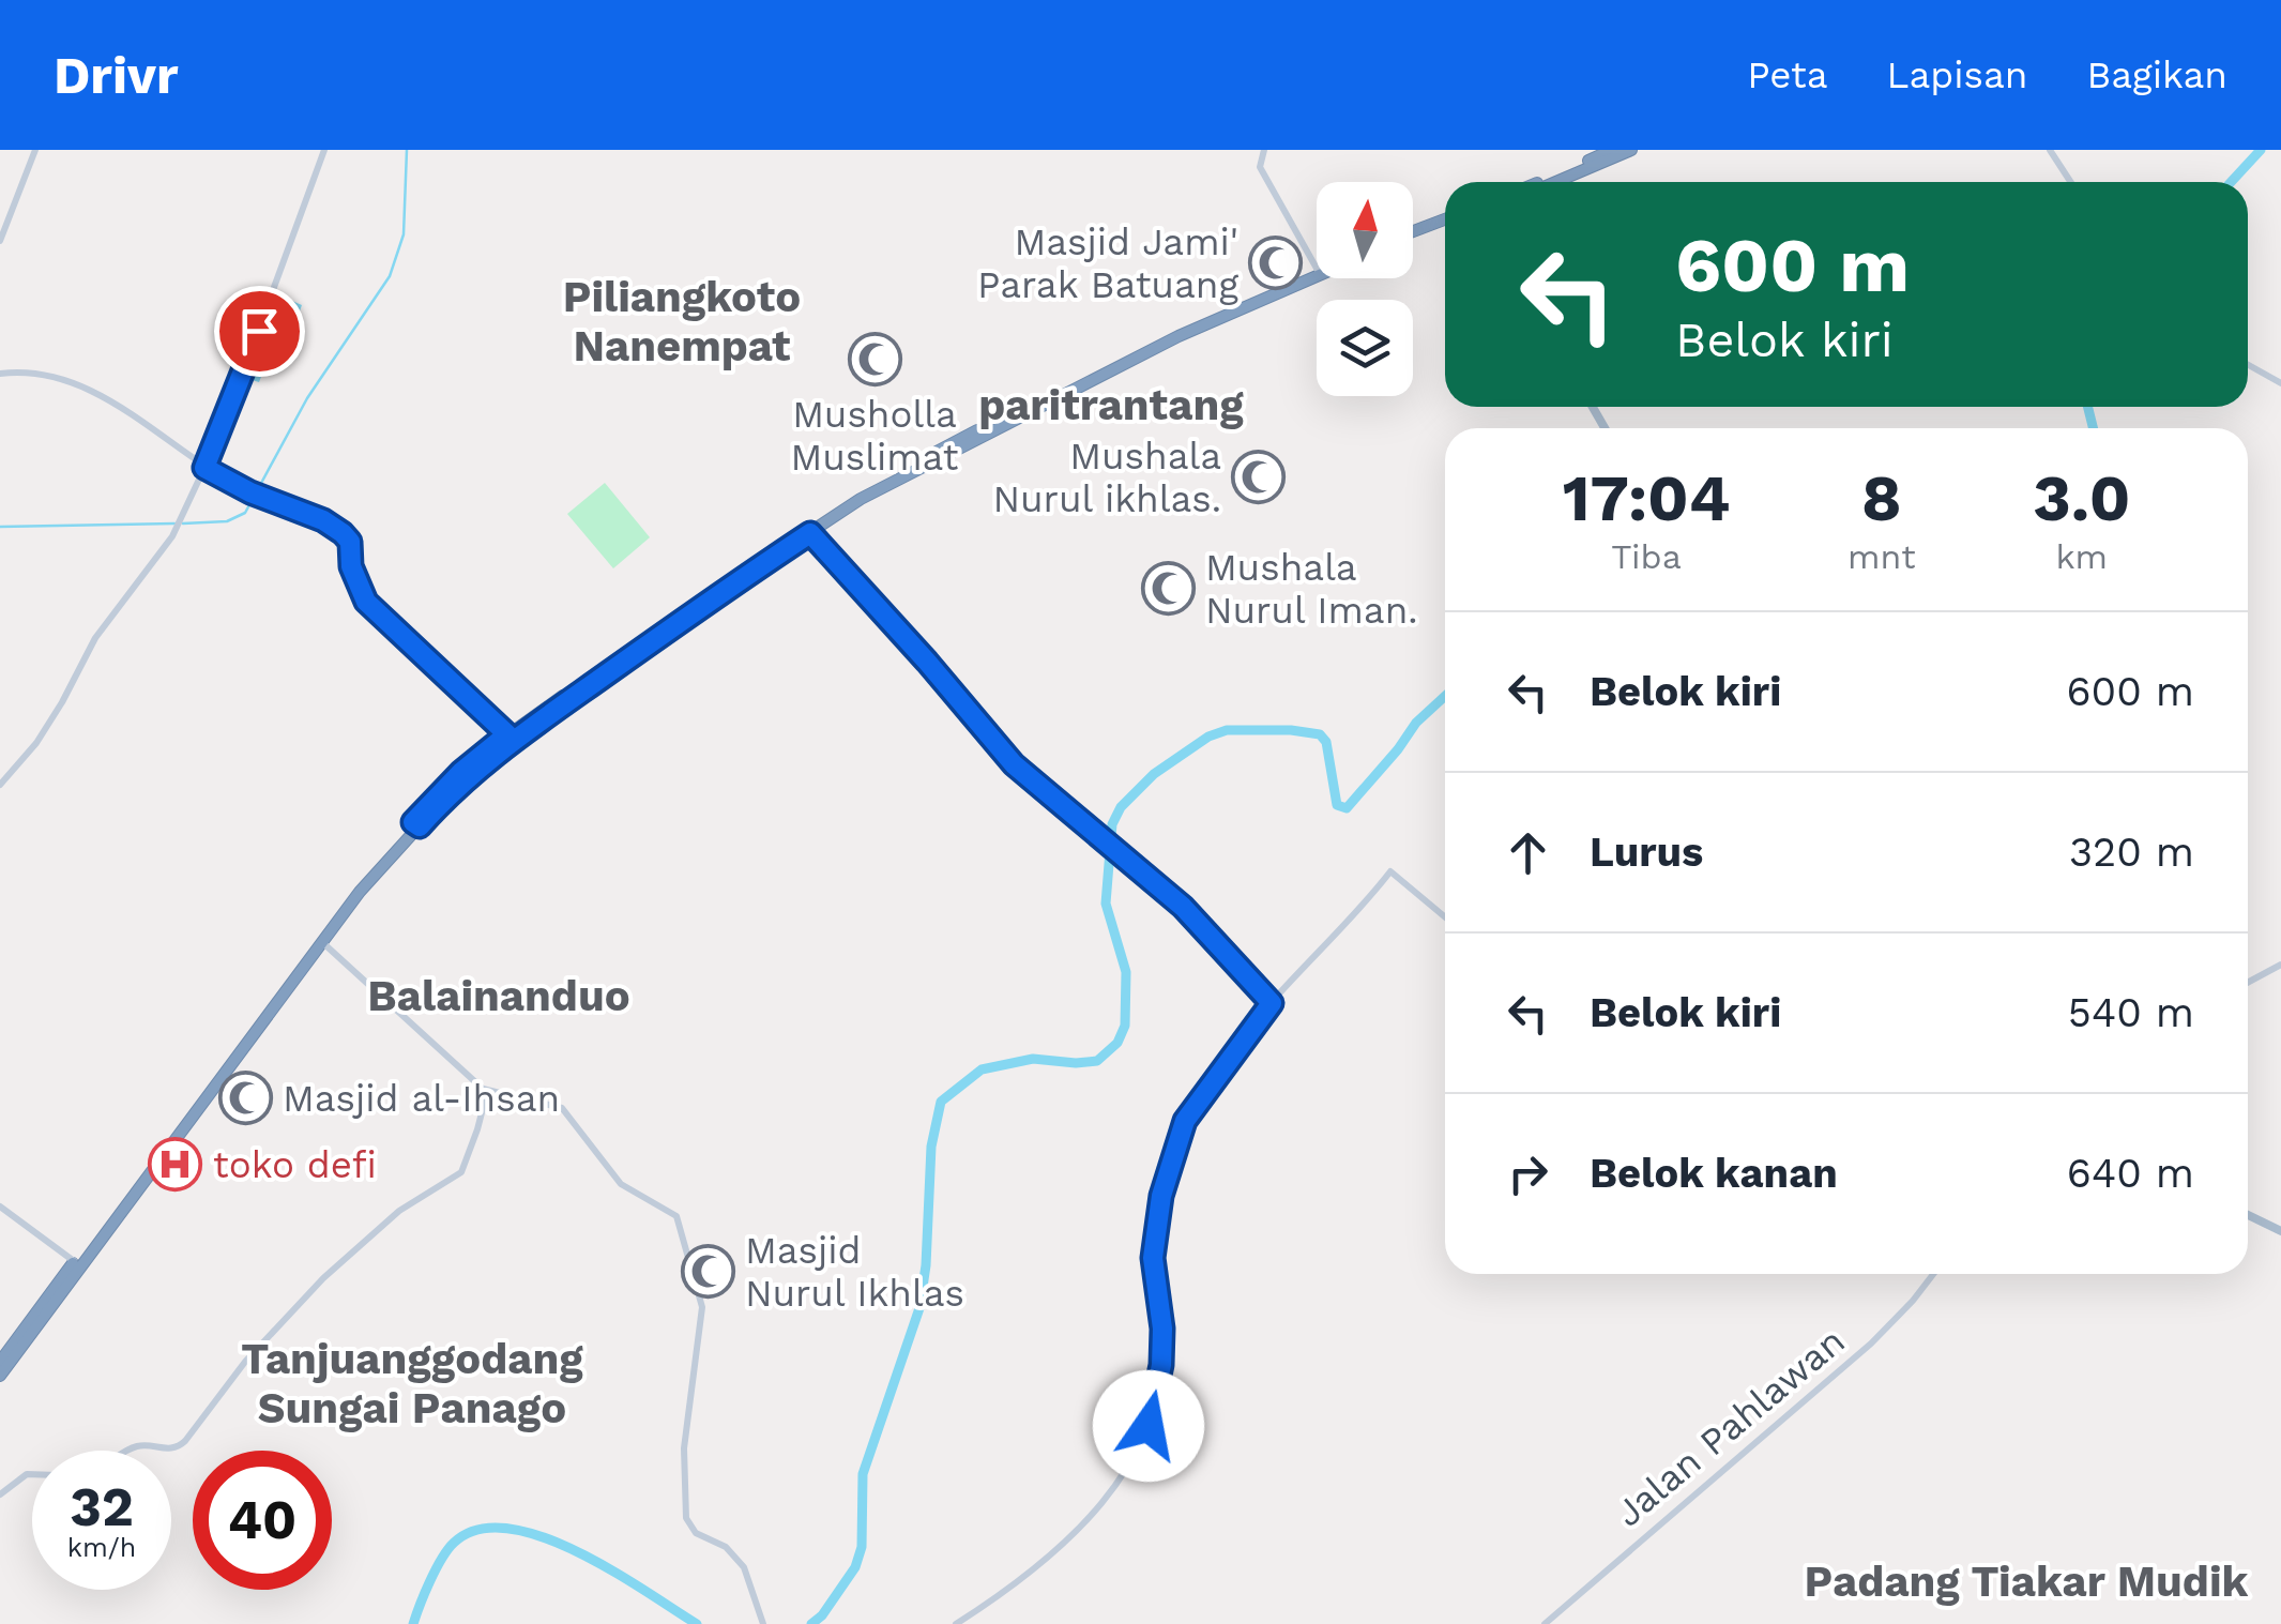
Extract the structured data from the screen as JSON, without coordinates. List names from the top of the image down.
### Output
{
  "streets": {
    "street": ["Jalan Pahlawan"]
  },
  "districts": [
    "Piliangkoto Nanempat",
    "paritrantang",
    "Balainanduo",
    "Tanjuanggodang Sungai Panago",
    "Padang Tiakar Mudik"
  ],
  "places": {
    "mosque": [
      "Masjid Jami' Parak Batuang",
      "Musholla Muslimat",
      "Mushala Nurul ikhlas.",
      "Mushala Nurul Iman.",
      "Masjid al-Ihsan",
      "Masjid Nurul Ikhlas"
    ],
    "hospital": ["toko defi"]
  },
  "north": "top",
  "page": {
    "header": "Drivr",
    "nav": ["Peta", "Lapisan", "Bagikan"],
    "turn": ["600 m", "Belok kiri"],
    "eta": [
      "17:04",
      "Tiba",
      "8",
      "mnt",
      "3.0",
      "km"
    ],
    "list": [
      {
        "name": "Belok kiri",
        "value": "600 m"
      },
      {
        "name": "Lurus",
        "value": "320 m"
      },
      {
        "name": "Belok kiri",
        "value": "540 m"
      },
      {
        "name": "Belok kanan",
        "value": "640 m"
      }
    ],
    "speed": "32 km/h",
    "limit": "40"
  }
}
